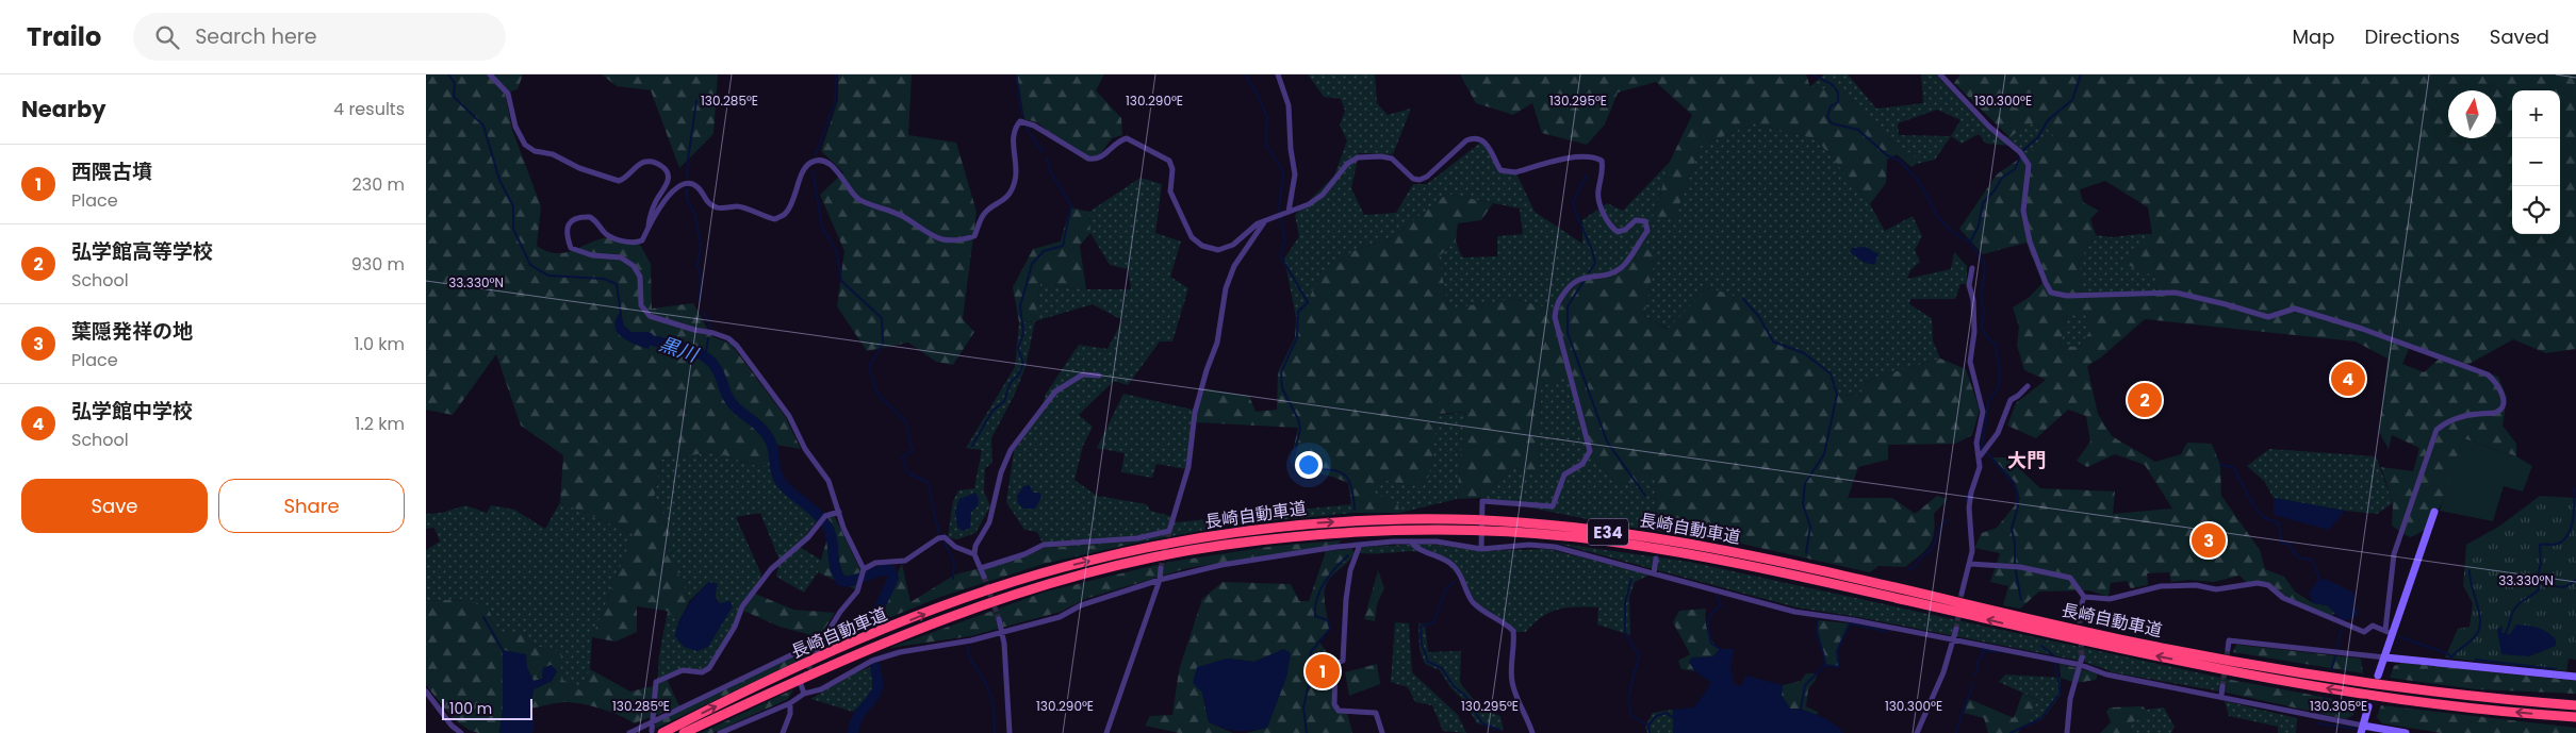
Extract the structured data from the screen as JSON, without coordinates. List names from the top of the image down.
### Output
{
  "streets": {
    "highway": ["長崎自動車道", "E34"]
  },
  "districts": ["大門"],
  "water": ["黒川"],
  "scale_bar": "100 m",
  "north": "top",
  "page": {
    "header": "Trailo",
    "search": "Search here",
    "nav": ["Map", "Directions", "Saved"],
    "heading": ["Nearby", "4 results"],
    "map_buttons": ["+", "−"],
    "list": [
      {
        "mark": "1",
        "name": "西隈古墳",
        "note": "Place",
        "value": "230 m"
      },
      {
        "mark": "2",
        "name": "弘学館高等学校",
        "note": "School",
        "value": "930 m"
      },
      {
        "mark": "3",
        "name": "葉隠発祥の地",
        "note": "Place",
        "value": "1.0 km"
      },
      {
        "mark": "4",
        "name": "弘学館中学校",
        "note": "School",
        "value": "1.2 km"
      }
    ],
    "pins": [
      "4",
      "2",
      "3",
      "1"
    ],
    "buttons": ["Save", "Share"],
    "scale": "100 m"
  },
  "coordinates": [
    "130.285°E",
    "130.290°E",
    "130.295°E",
    "130.300°E",
    "33.330°N",
    "130.305°E"
  ]
}
